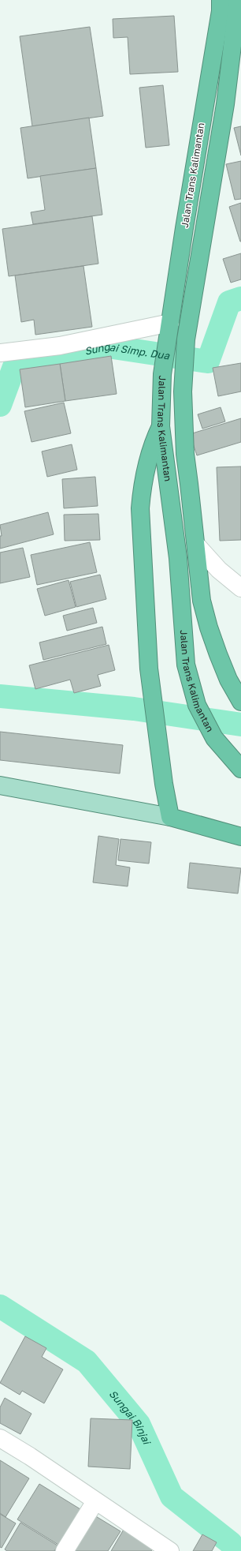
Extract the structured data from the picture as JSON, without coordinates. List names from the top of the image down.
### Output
{
  "streets": {
    "highway": ["Jalan Trans Kalimantan"]
  },
  "water": ["Sungai Simp. Dua", "Sungai Binjai"]
}
